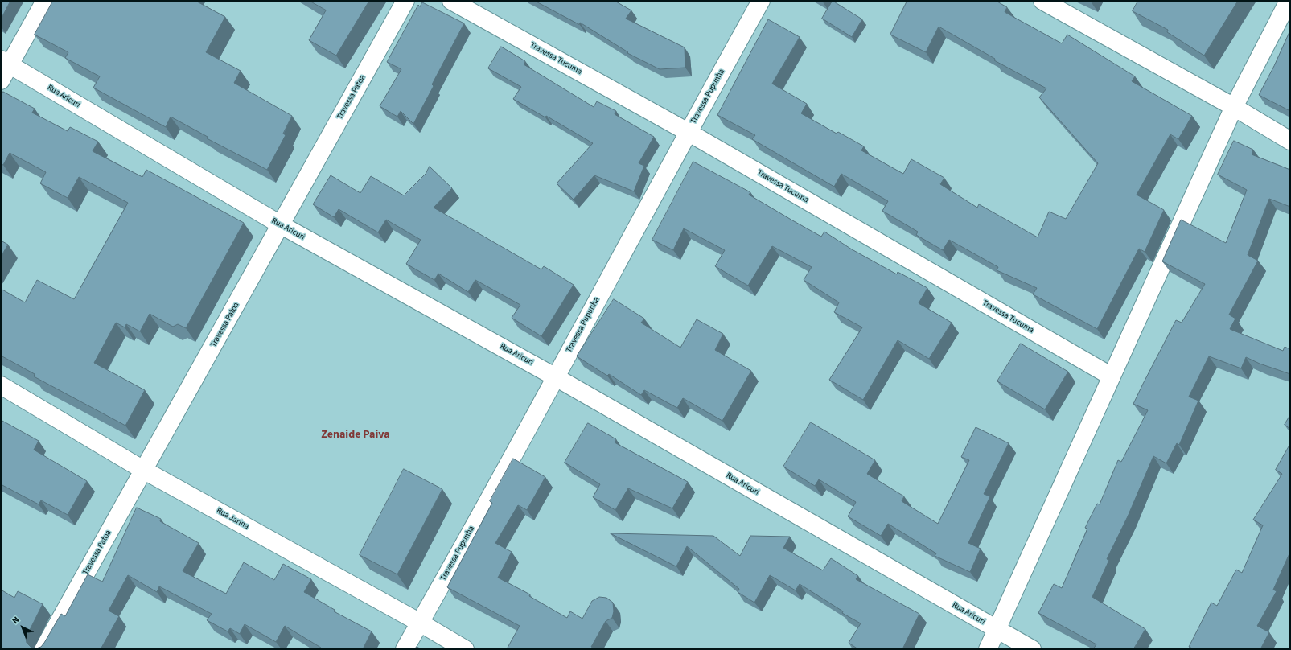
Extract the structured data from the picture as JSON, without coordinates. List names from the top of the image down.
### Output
{
  "streets": {
    "street": [
      "Travessa Tucuma",
      "Rua Aricuri",
      "Travessa Pupunha",
      "Travessa Patoa",
      "Rua Jarina"
    ]
  },
  "crossings": [
    ["Travessa Tucuma", "Travessa Pupunha"],
    ["Rua Aricuri", "Travessa Pupunha"],
    ["Rua Aricuri", "Travessa Patoa"],
    ["Travessa Pupunha", "Rua Jarina"],
    ["Travessa Patoa", "Rua Jarina"]
  ],
  "districts": ["Zenaide Paiva"],
  "north": "top left"
}
